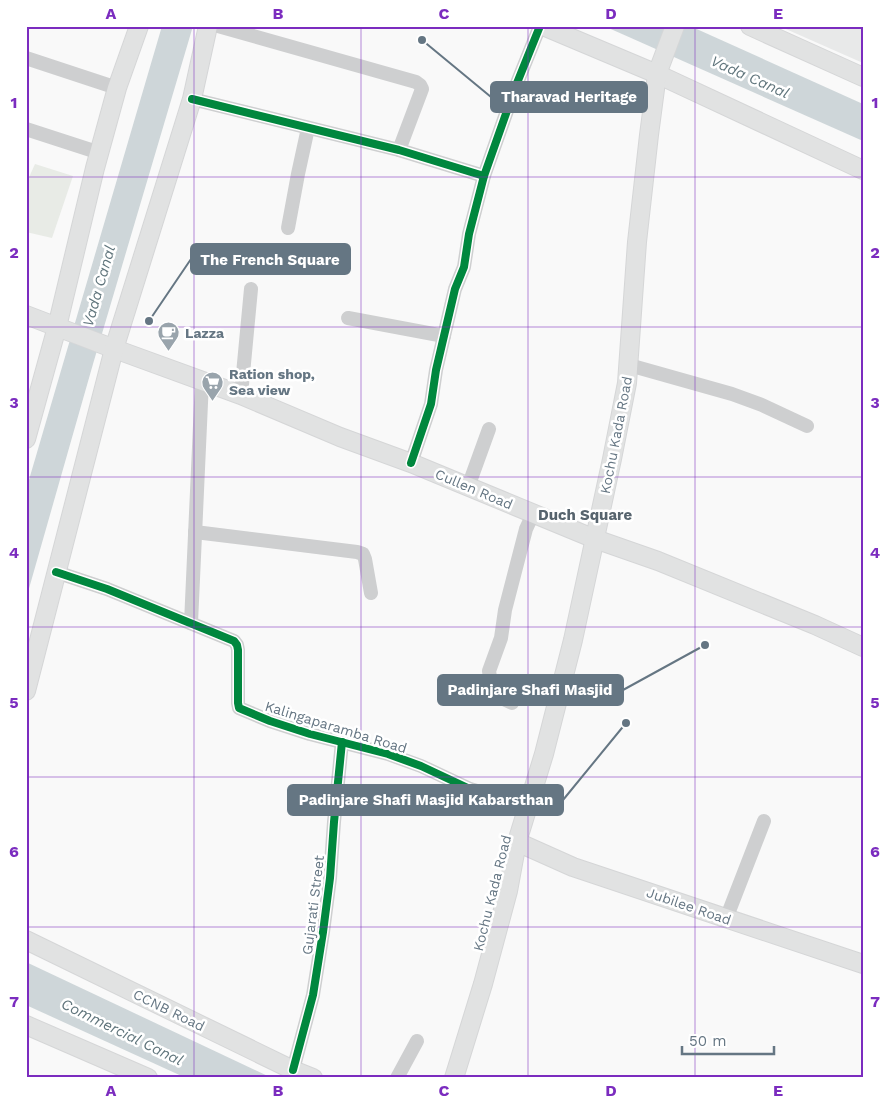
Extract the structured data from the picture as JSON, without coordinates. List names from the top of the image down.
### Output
{
  "streets": {
    "main road": [
      "Kochu Kada Road",
      "Cullen Road",
      "Jubilee Road",
      "CCNB Road"
    ],
    "street": ["Kalingaparamba Road", "Gujarati Street"]
  },
  "crossings": [
    ["Kochu Kada Road", "Cullen Road"],
    ["Kochu Kada Road", "Kalingaparamba Road"],
    ["Kochu Kada Road", "Jubilee Road"],
    ["Kalingaparamba Road", "Gujarati Street"],
    ["Gujarati Street", "CCNB Road"]
  ],
  "districts": ["Duch Square"],
  "water": ["Vada Canal", "Commercial Canal"],
  "places": {
    "other": [
      "Tharavad Heritage",
      "The French Square",
      "Padinjare Shafi Masjid",
      "Padinjare Shafi Masjid Kabarsthan"
    ],
    "cafe": ["Lazza"],
    "supermarket": ["Ration shop, Sea view"]
  },
  "scale_bar": "50 m",
  "grid": {
    "columns": [
      "A",
      "B",
      "C",
      "D",
      "E"
    ],
    "rows": [
      "1",
      "2",
      "3",
      "4",
      "5",
      "6",
      "7"
    ]
  }
}
